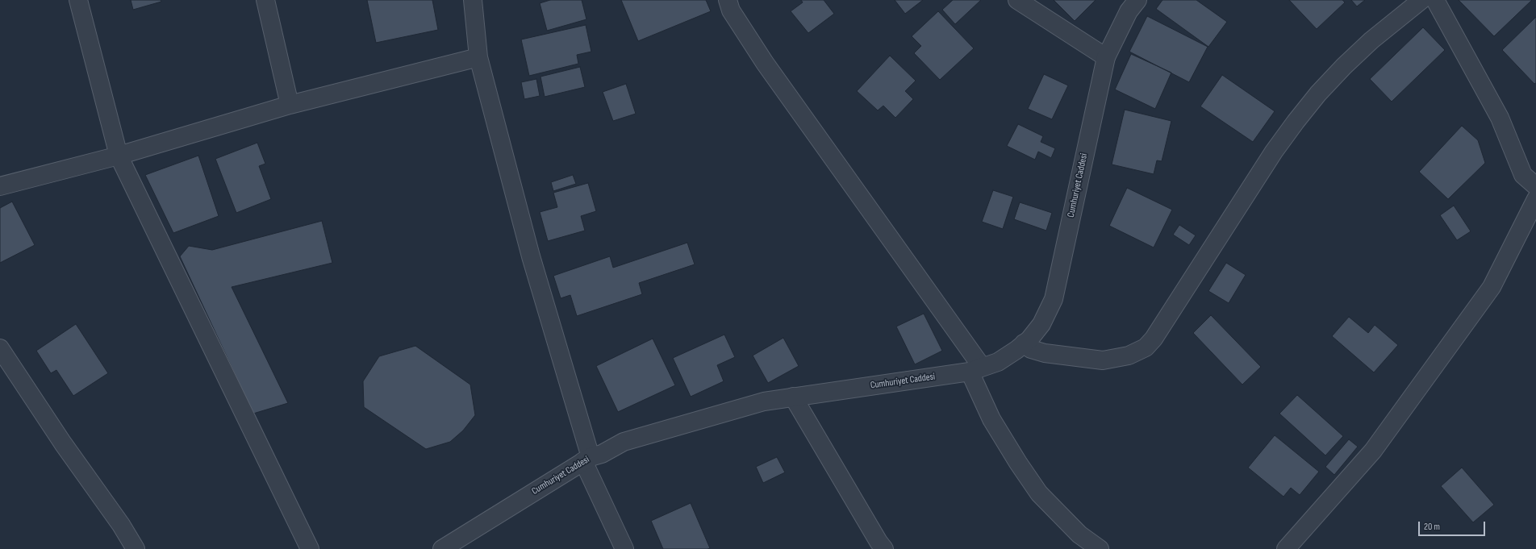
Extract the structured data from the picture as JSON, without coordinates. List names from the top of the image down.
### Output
{
  "streets": {
    "street": ["Cumhuriyet Caddesi"]
  },
  "scale_bar": "20 m"
}
